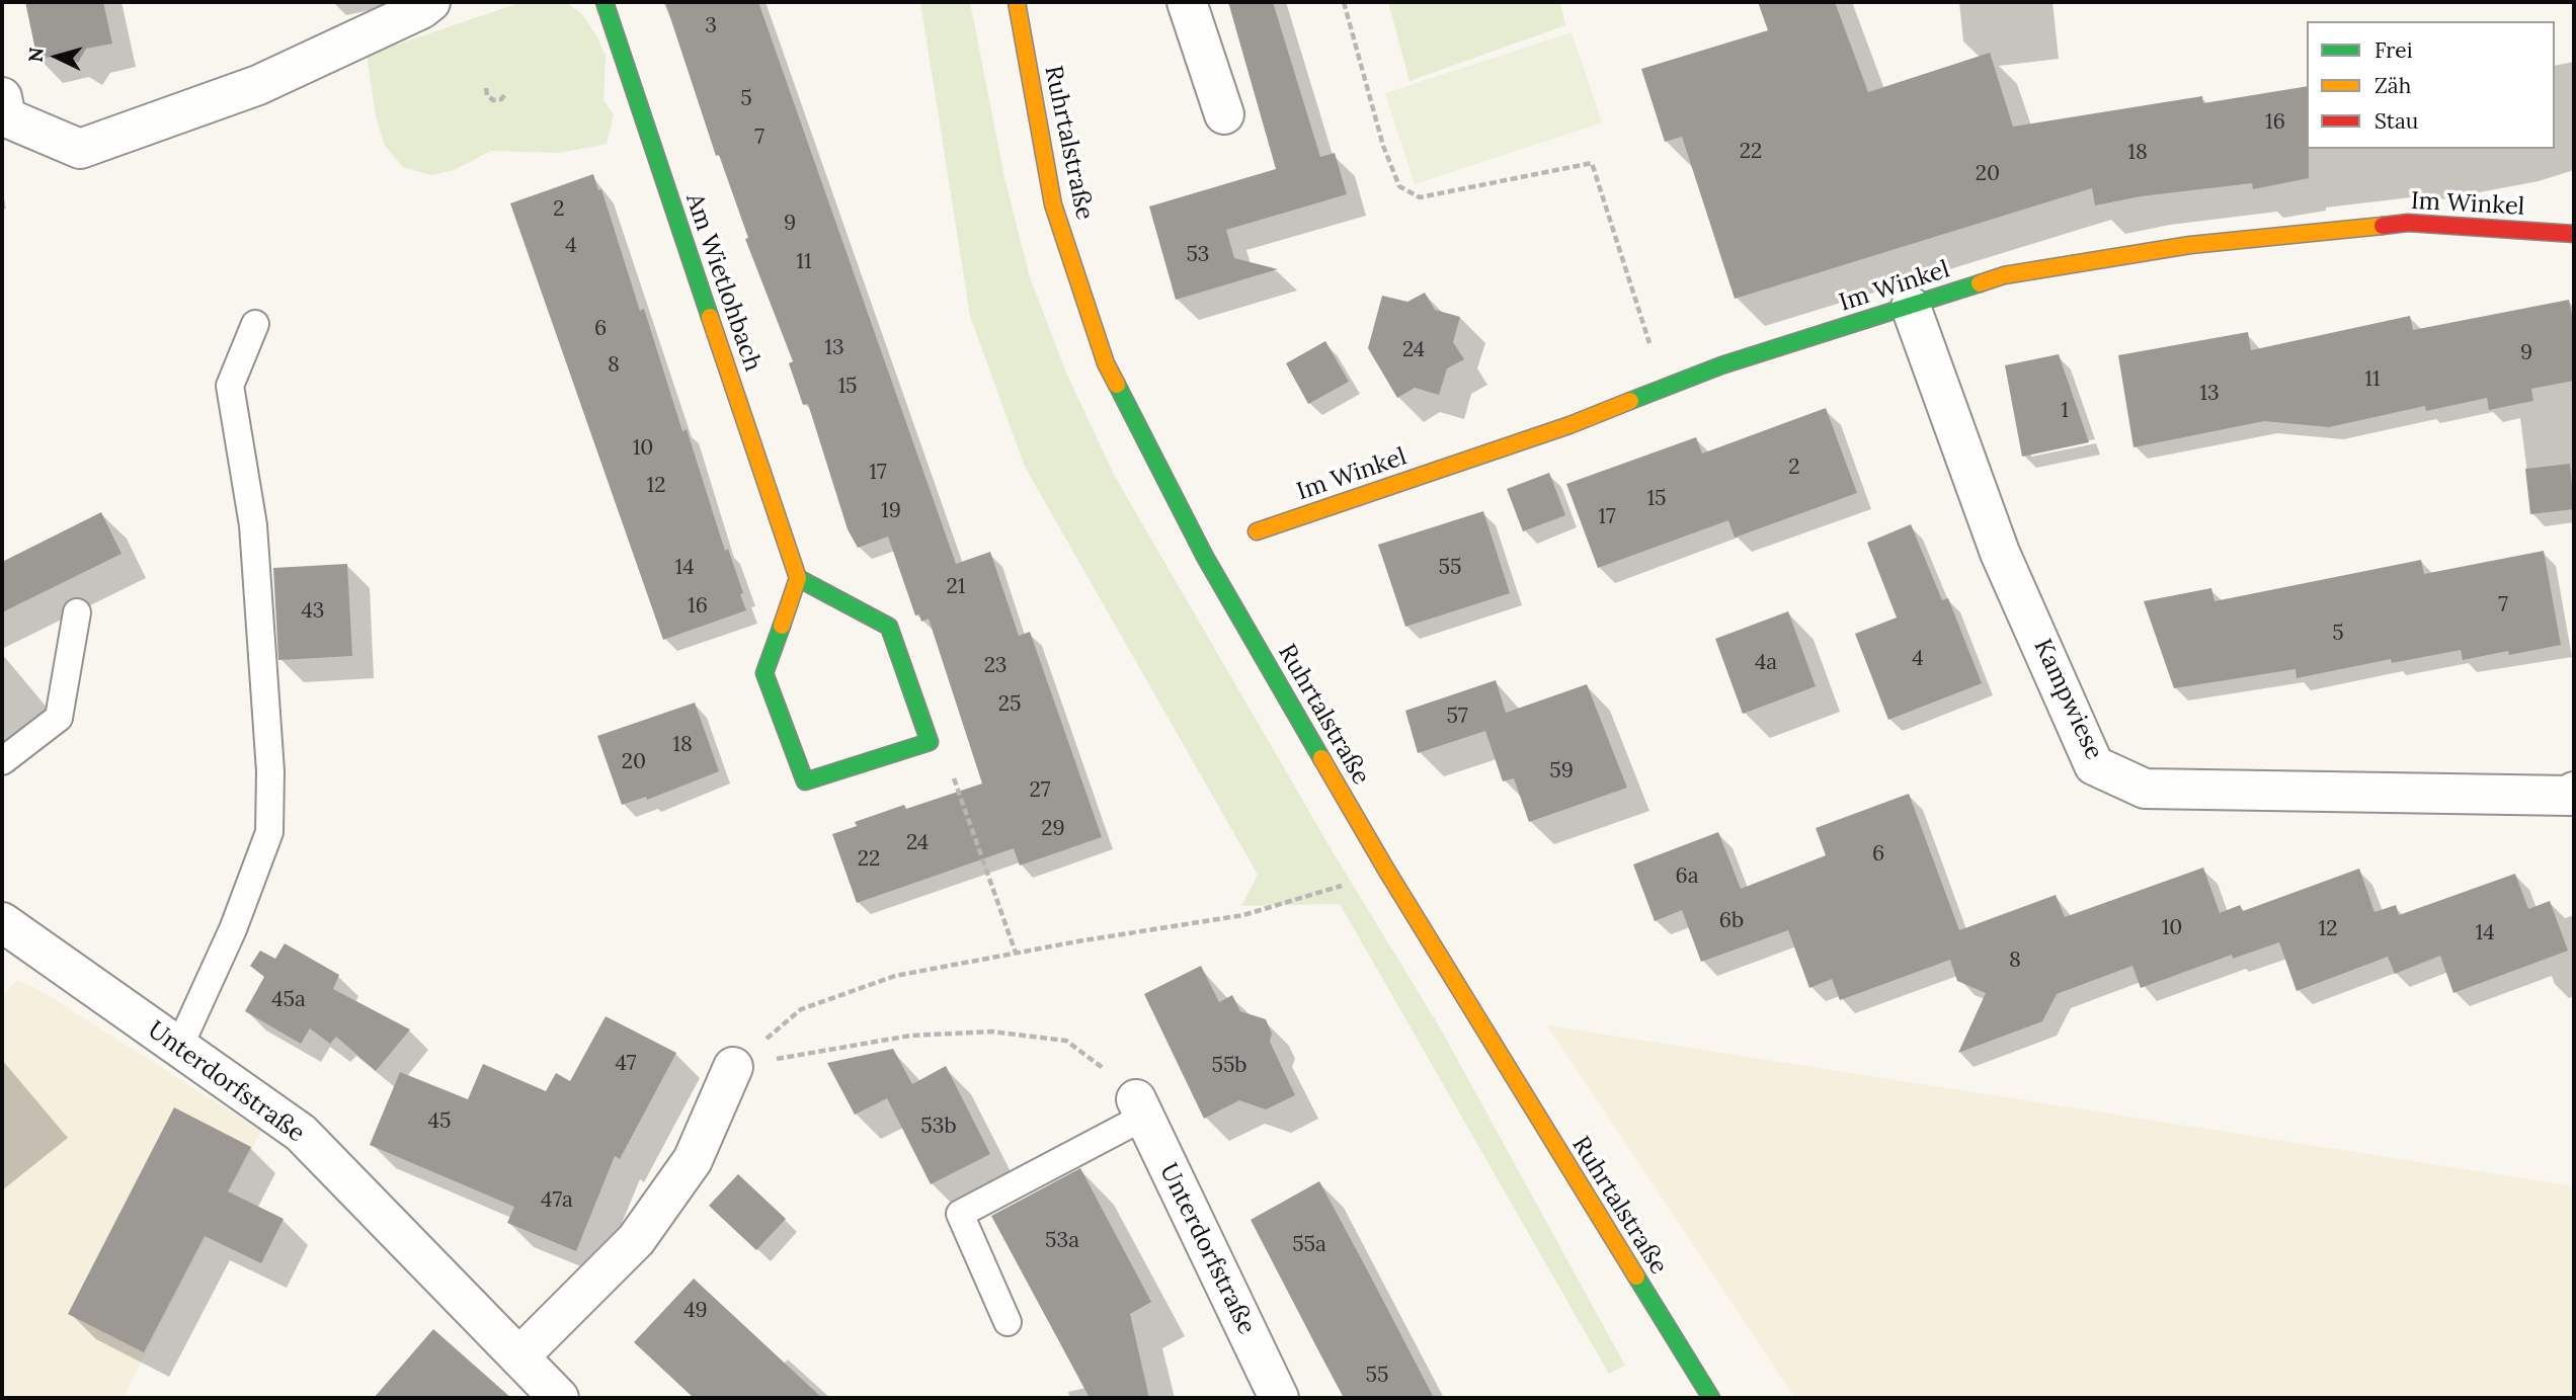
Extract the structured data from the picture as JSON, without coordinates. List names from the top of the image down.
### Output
{
  "streets": {
    "street": [
      "Ruhrtalstraße",
      "Im Winkel",
      "Am Wietlohbach",
      "Kampwiese",
      "Unterdorfstraße"
    ]
  },
  "crossings": [
    ["Im Winkel", "Kampwiese"]
  ],
  "house_numbers": [
    "3",
    "5",
    "16",
    "7",
    "22",
    "18",
    "20",
    "2",
    "9",
    "4",
    "53",
    "11",
    "6",
    "13",
    "24",
    "9",
    "8",
    "11",
    "15",
    "13",
    "1",
    "10",
    "2",
    "17",
    "12",
    "15",
    "19",
    "17",
    "14",
    "55",
    "21",
    "7",
    "16",
    "43",
    "5",
    "4",
    "4a",
    "23",
    "25",
    "57",
    "18",
    "20",
    "59",
    "27",
    "29",
    "24",
    "6",
    "22",
    "6a",
    "6b",
    "10",
    "12",
    "14",
    "8",
    "45a",
    "47",
    "55b",
    "45",
    "53b",
    "47a",
    "53a",
    "55a",
    "49",
    "55"
  ],
  "legend": ["Frei", "Zäh", "Stau"],
  "north": "left"
}
